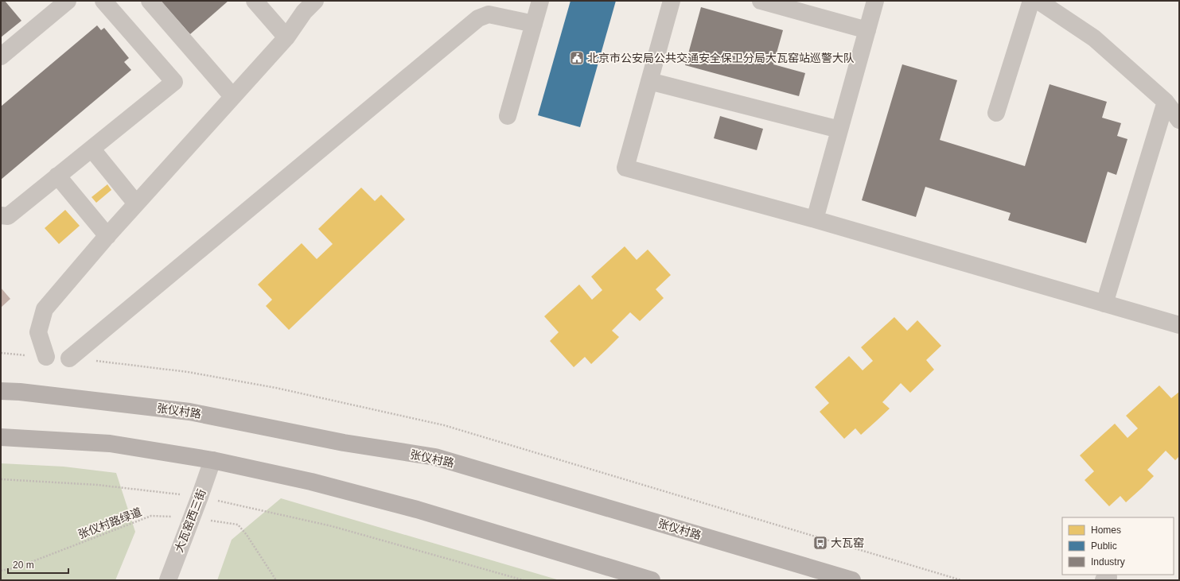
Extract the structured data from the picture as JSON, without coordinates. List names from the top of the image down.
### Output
{
  "streets": {
    "main road": ["张仪村路"],
    "street": ["大瓦窑西三街"],
    "path": ["张仪村路绿道"]
  },
  "crossings": [
    ["大瓦窑西三街", "张仪村路绿道"]
  ],
  "places": {
    "public building": ["北京市公安局公共交通安全保卫分局大瓦窑站巡警大队"],
    "bus stop": ["大瓦窑"]
  },
  "legend": ["Homes", "Public", "Industry"],
  "scale_bar": "20 m"
}
